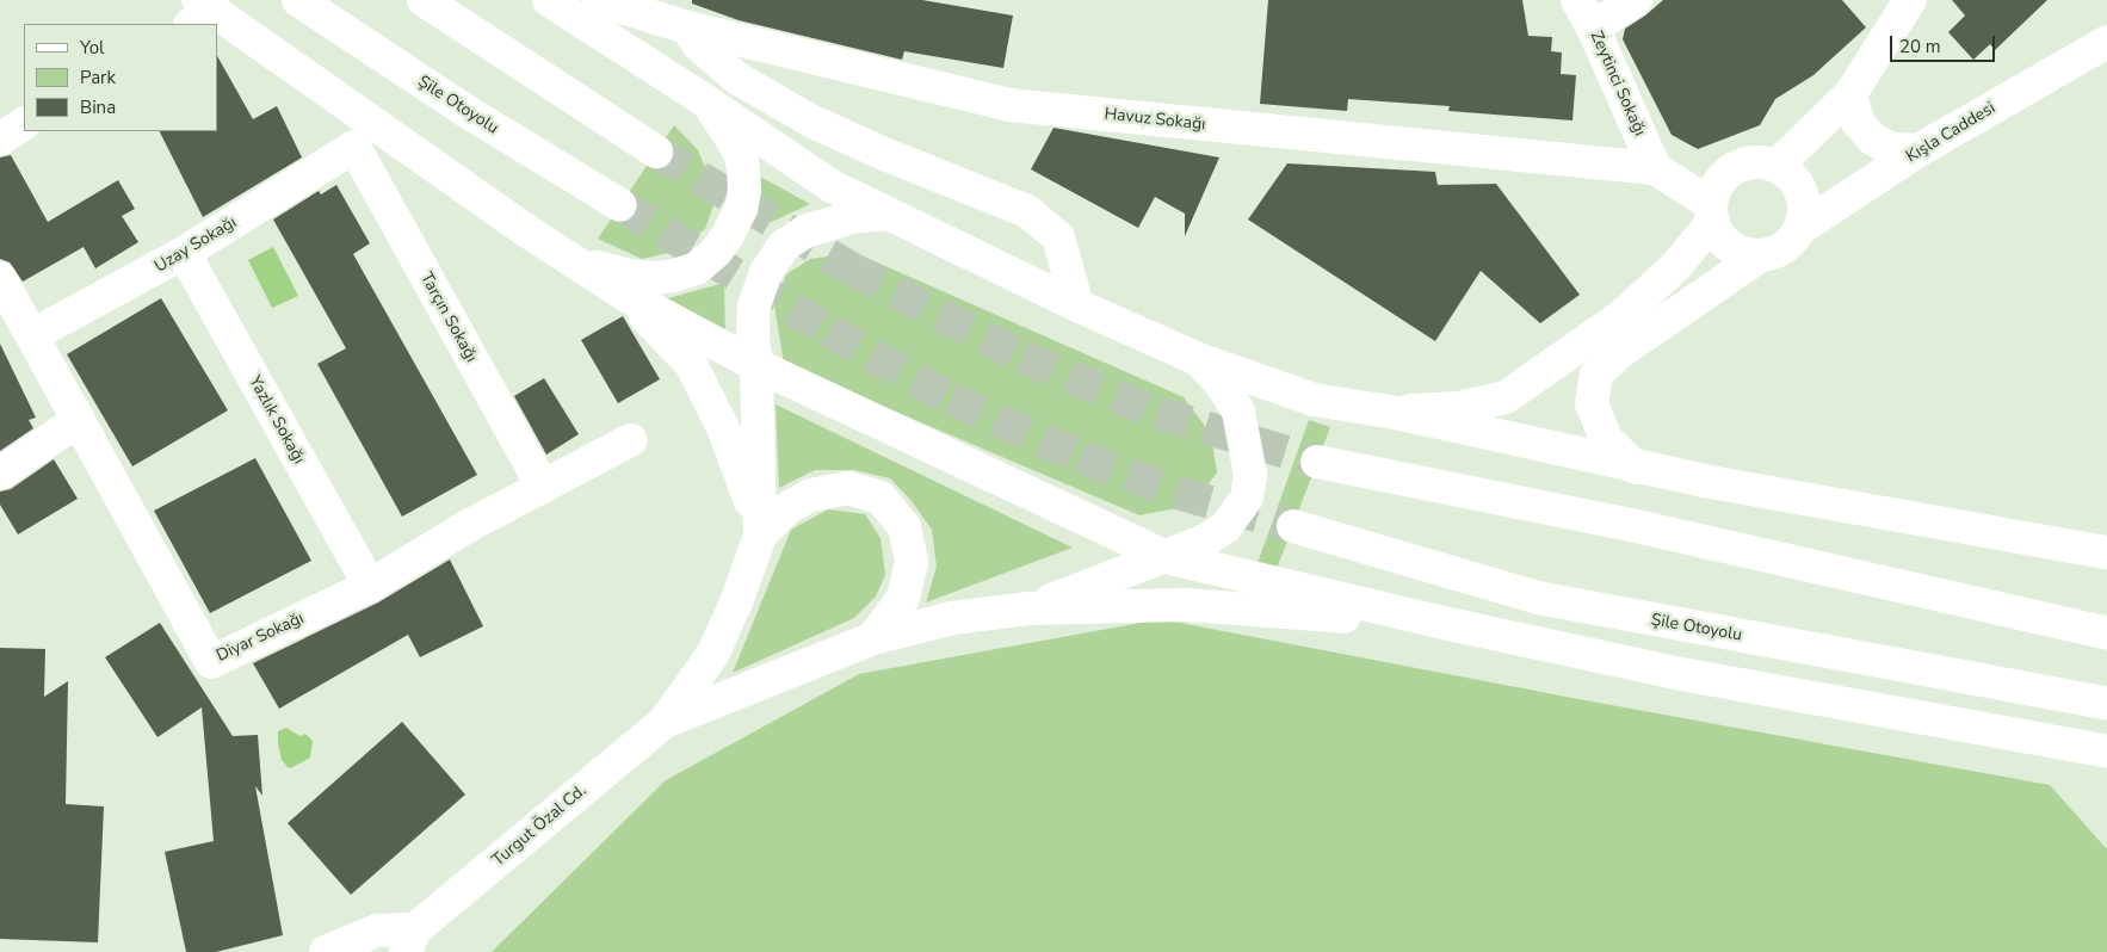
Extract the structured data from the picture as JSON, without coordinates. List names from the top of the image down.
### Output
{
  "streets": {
    "main road": [
      "Zeytinci Sokağı",
      "Şile Otoyolu",
      "Havuz Sokağı",
      "Kışla Caddesi",
      "Uzay Sokağı",
      "Tarçın Sokağı",
      "Yazlık Sokağı",
      "Diyar Sokağı",
      "Turgut Özal Cd."
    ]
  },
  "crossings": [
    ["Zeytinci Sokağı", "Havuz Sokağı"],
    ["Havuz Sokağı", "Kışla Caddesi"],
    ["Uzay Sokağı", "Tarçın Sokağı"],
    ["Uzay Sokağı", "Yazlık Sokağı"],
    ["Uzay Sokağı", "Diyar Sokağı"],
    ["Tarçın Sokağı", "Diyar Sokağı"],
    ["Yazlık Sokağı", "Diyar Sokağı"]
  ],
  "legend": ["Yol", "Park", "Bina"],
  "scale_bar": "20 m"
}
